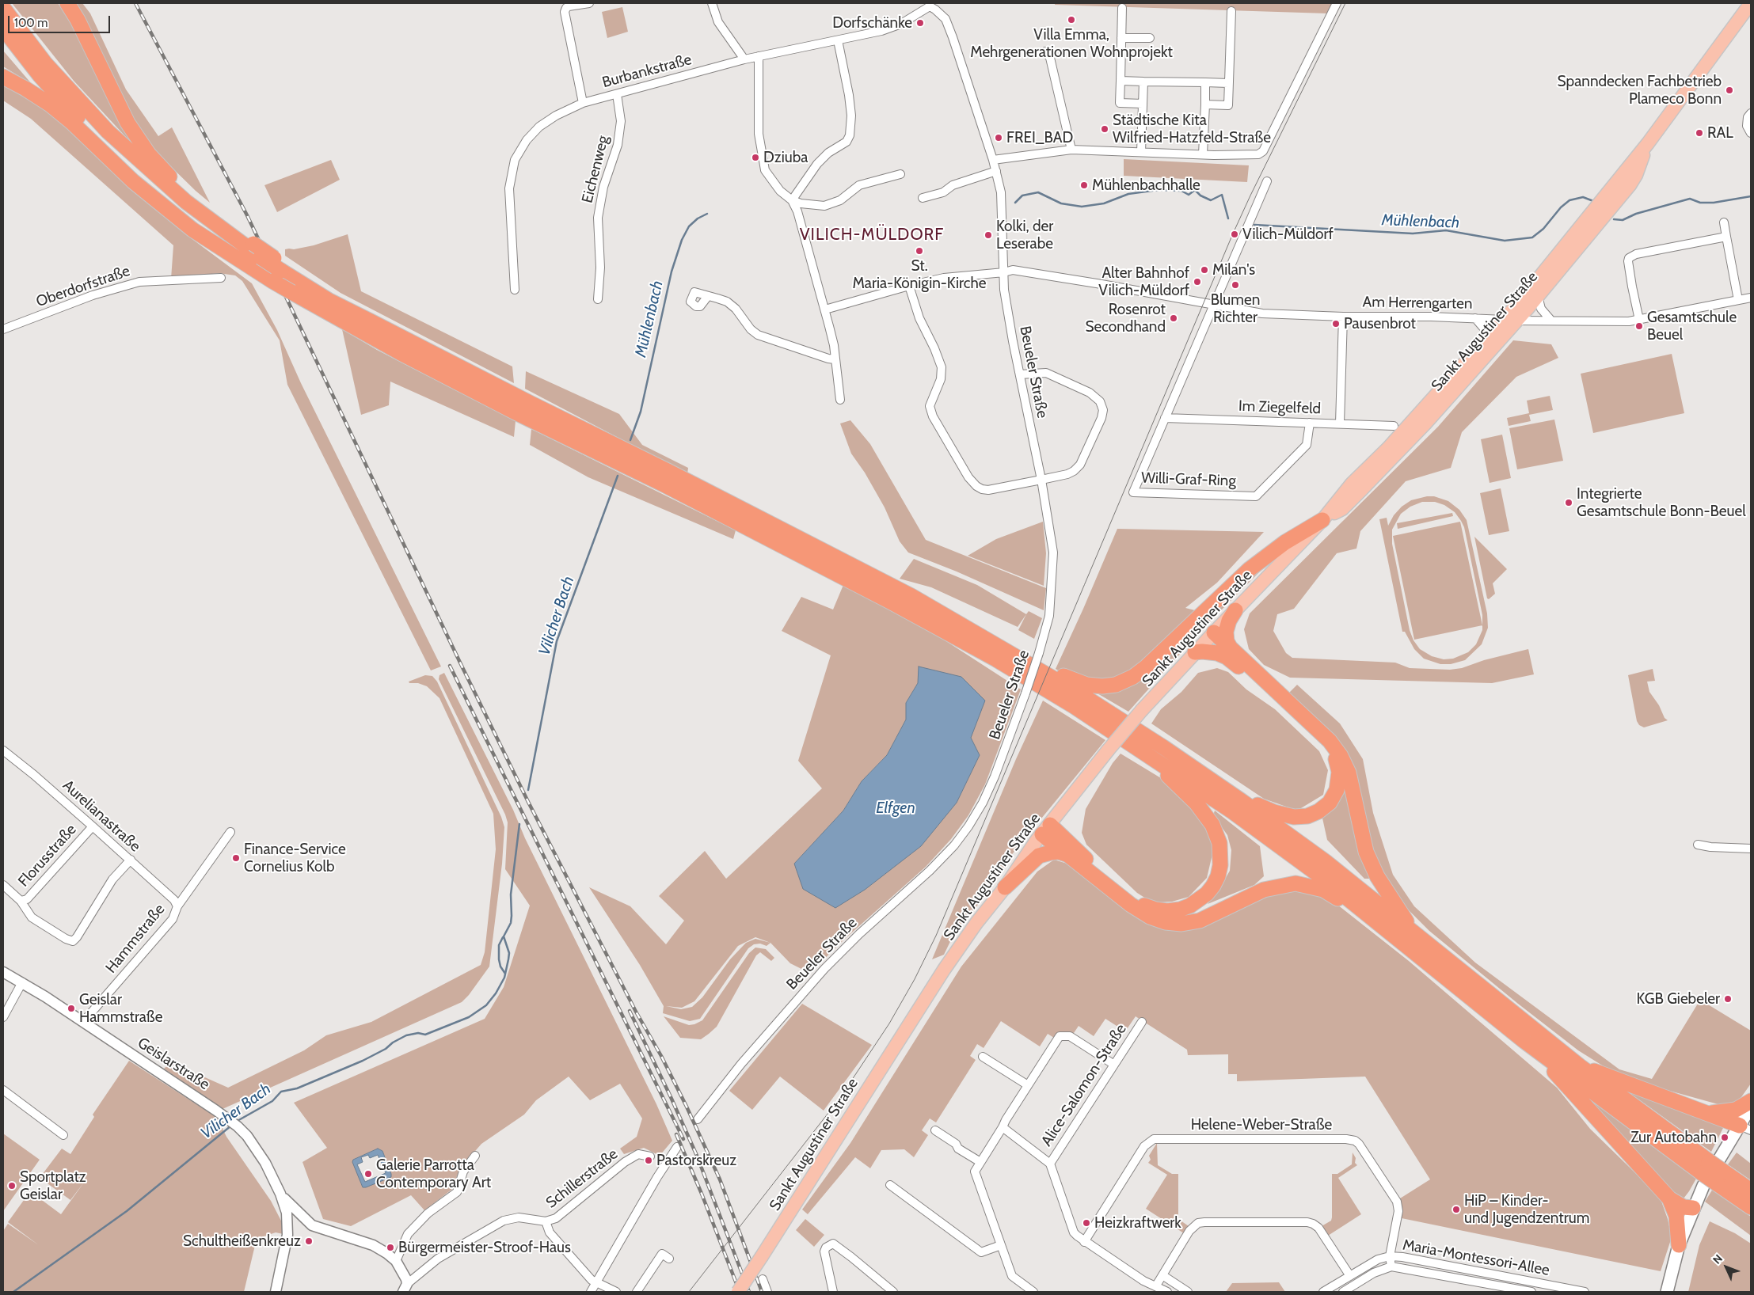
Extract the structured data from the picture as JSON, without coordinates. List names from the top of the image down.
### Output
{
  "streets": {
    "main road": ["Sankt Augustiner Straße"],
    "street": [
      "Burbankstraße",
      "Eichenweg",
      "Oberdorfstraße",
      "Am Herrengarten",
      "Beueler Straße",
      "Im Ziegelfeld",
      "Willi-Graf-Ring",
      "Aurelianastraße",
      "Florusstraße",
      "Hammstraße",
      "Geislarstraße",
      "Alice-Salomon-Straße",
      "Helene-Weber-Straße",
      "Schillerstraße",
      "Maria-Montessori-Allee"
    ]
  },
  "crossings": [
    ["Burbankstraße", "Eichenweg"],
    ["Burbankstraße", "Beueler Straße"],
    ["Am Herrengarten", "Sankt Augustiner Straße"],
    ["Am Herrengarten", "Beueler Straße"],
    ["Am Herrengarten", "Im Ziegelfeld"],
    ["Am Herrengarten", "Willi-Graf-Ring"],
    ["Im Ziegelfeld", "Willi-Graf-Ring"],
    ["Aurelianastraße", "Florusstraße"],
    ["Aurelianastraße", "Hammstraße"],
    ["Hammstraße", "Geislarstraße"],
    ["Helene-Weber-Straße", "Maria-Montessori-Allee"]
  ],
  "districts": ["VILICH-MÜLDORF"],
  "water": ["Mühlenbach", "Vilicher Bach", "Elfgen"],
  "places": [
    "Villa Emma, Mehrgenerationen Wohnprojekt",
    "Dorfschänke",
    "Spanndecken Fachbetrieb Plameco Bonn",
    "Städtische Kita Wilfried-Hatzfeld-Straße",
    "RAL",
    "FREI_BAD",
    "Dziuba",
    "Mühlenbachhalle",
    "Vilich-Müldorf",
    "Kolki, der Leserabe",
    "St. Maria-Königin-Kirche",
    "Milan's",
    "Alter Bahnhof Vilich-Müldorf",
    "Blumen Richter",
    "Rosenrot Secondhand",
    "Pausenbrot",
    "Gesamtschule Beuel",
    "Integrierte Gesamtschule Bonn-Beuel",
    "Finance-Service Cornelius Kolb",
    "KGB Giebeler",
    "Geislar Hammstraße",
    "Zur Autobahn",
    "Pastorskreuz",
    "Galerie Parrotta Contemporary Art",
    "Sportplatz Geislar",
    "HiP – Kinder- und Jugendzentrum",
    "Heizkraftwerk",
    "Schultheißenkreuz",
    "Bürgermeister-Stroof-Haus"
  ],
  "scale_bar": "100 m",
  "north": "top left"
}
